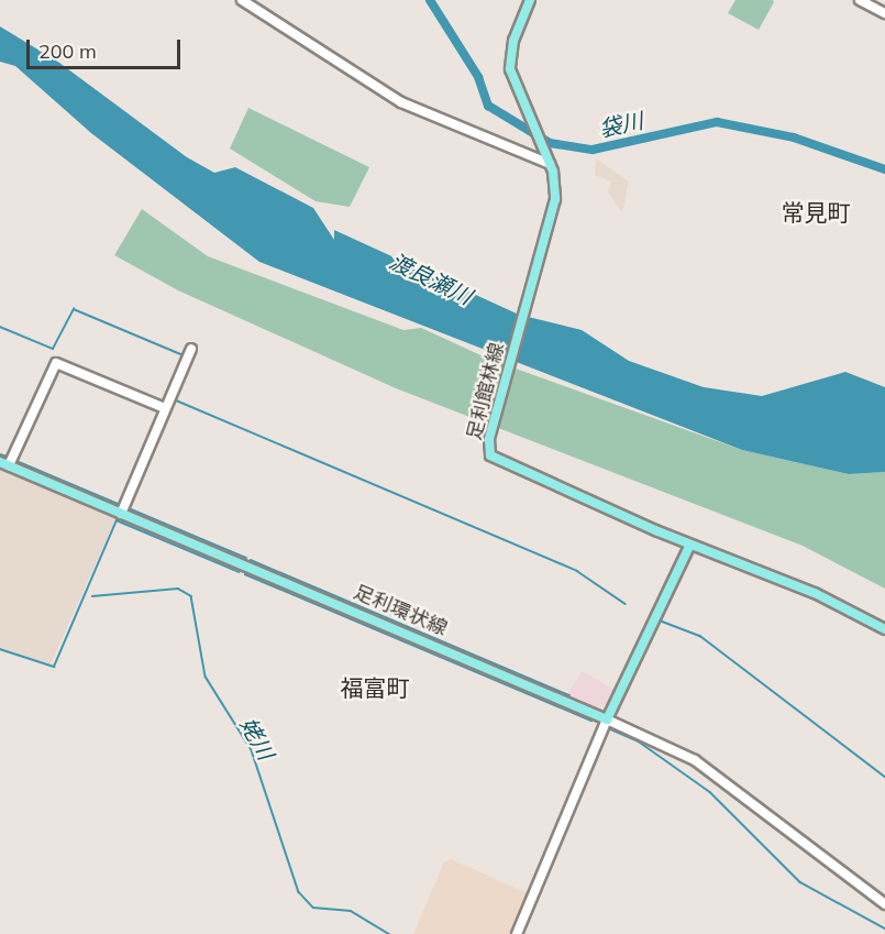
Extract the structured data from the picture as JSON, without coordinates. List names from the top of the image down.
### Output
{
  "streets": {
    "main road": ["足利館林線", "足利環状線"]
  },
  "districts": ["常見町", "福富町"],
  "water": ["袋川", "渡良瀬川", "姥川"],
  "scale_bar": "200 m"
}
